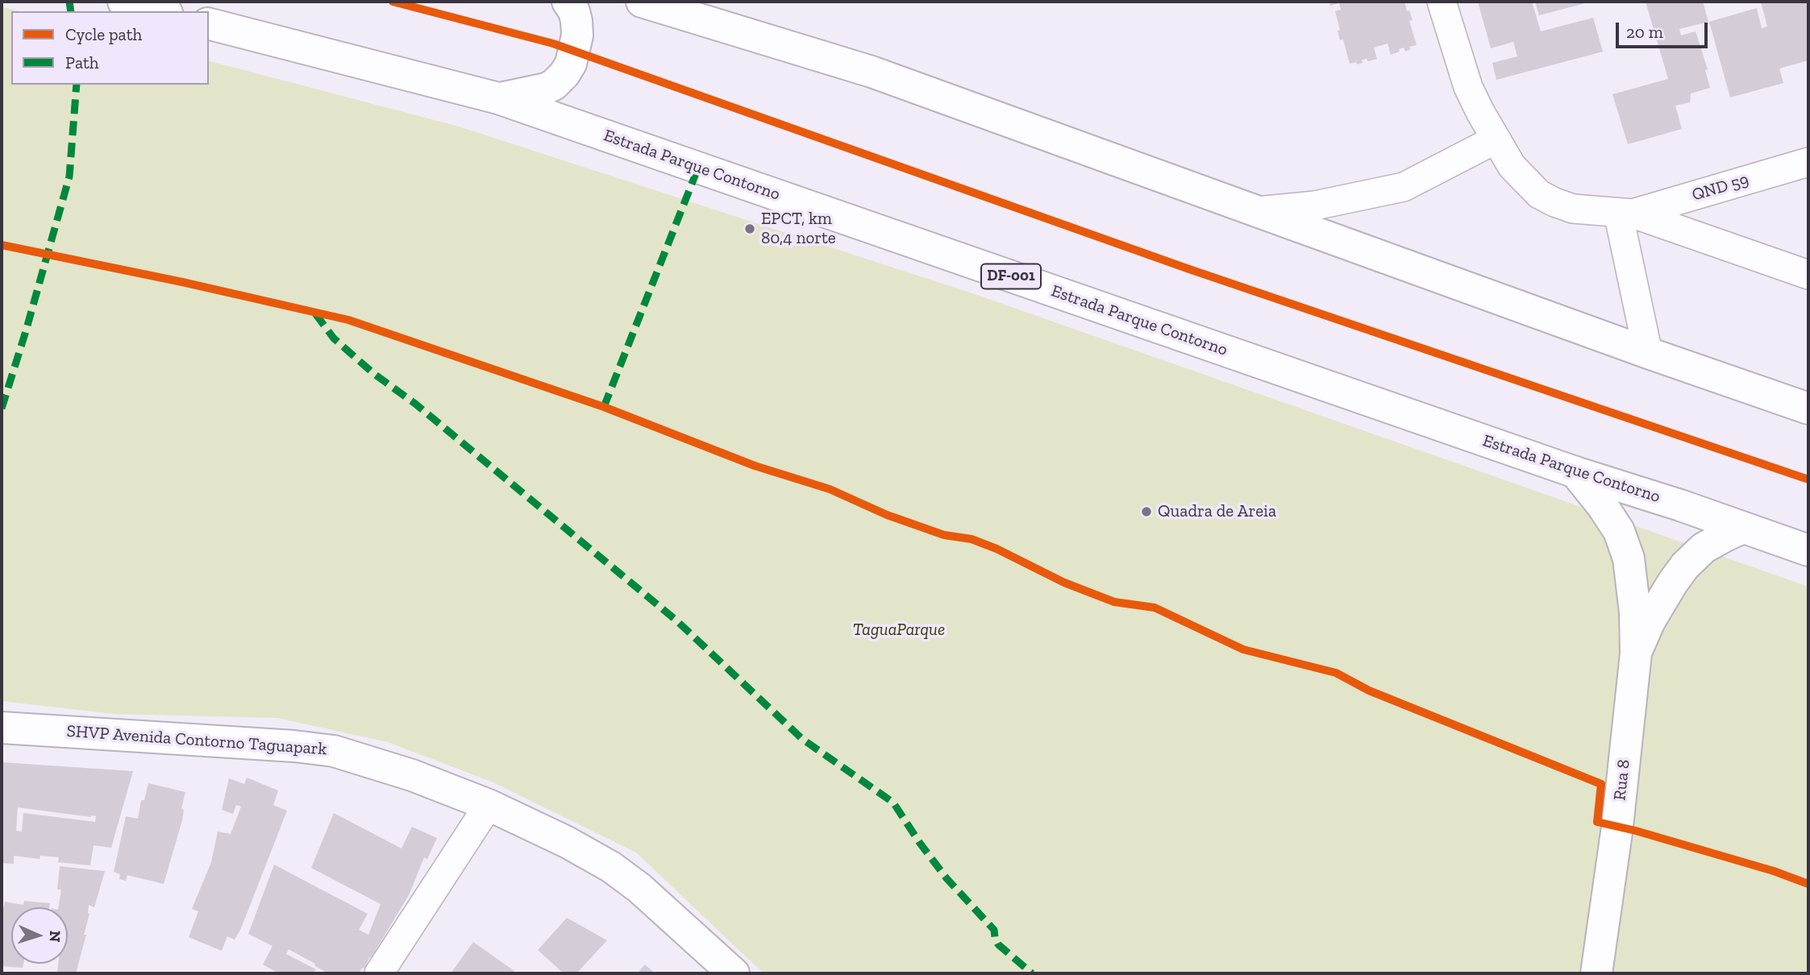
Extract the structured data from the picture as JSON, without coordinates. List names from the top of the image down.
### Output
{
  "streets": {
    "main road": [
      "Estrada Parque Contorno",
      "DF-001",
      "SHVP Avenida Contorno Taguapark",
      "Rua 8"
    ],
    "street": ["QND 59"]
  },
  "parks": ["TaguaParque"],
  "places": ["EPCT, km 80,4 norte", "Quadra de Areia"],
  "legend": ["Cycle path", "Path"],
  "scale_bar": "20 m",
  "north": "right"
}
